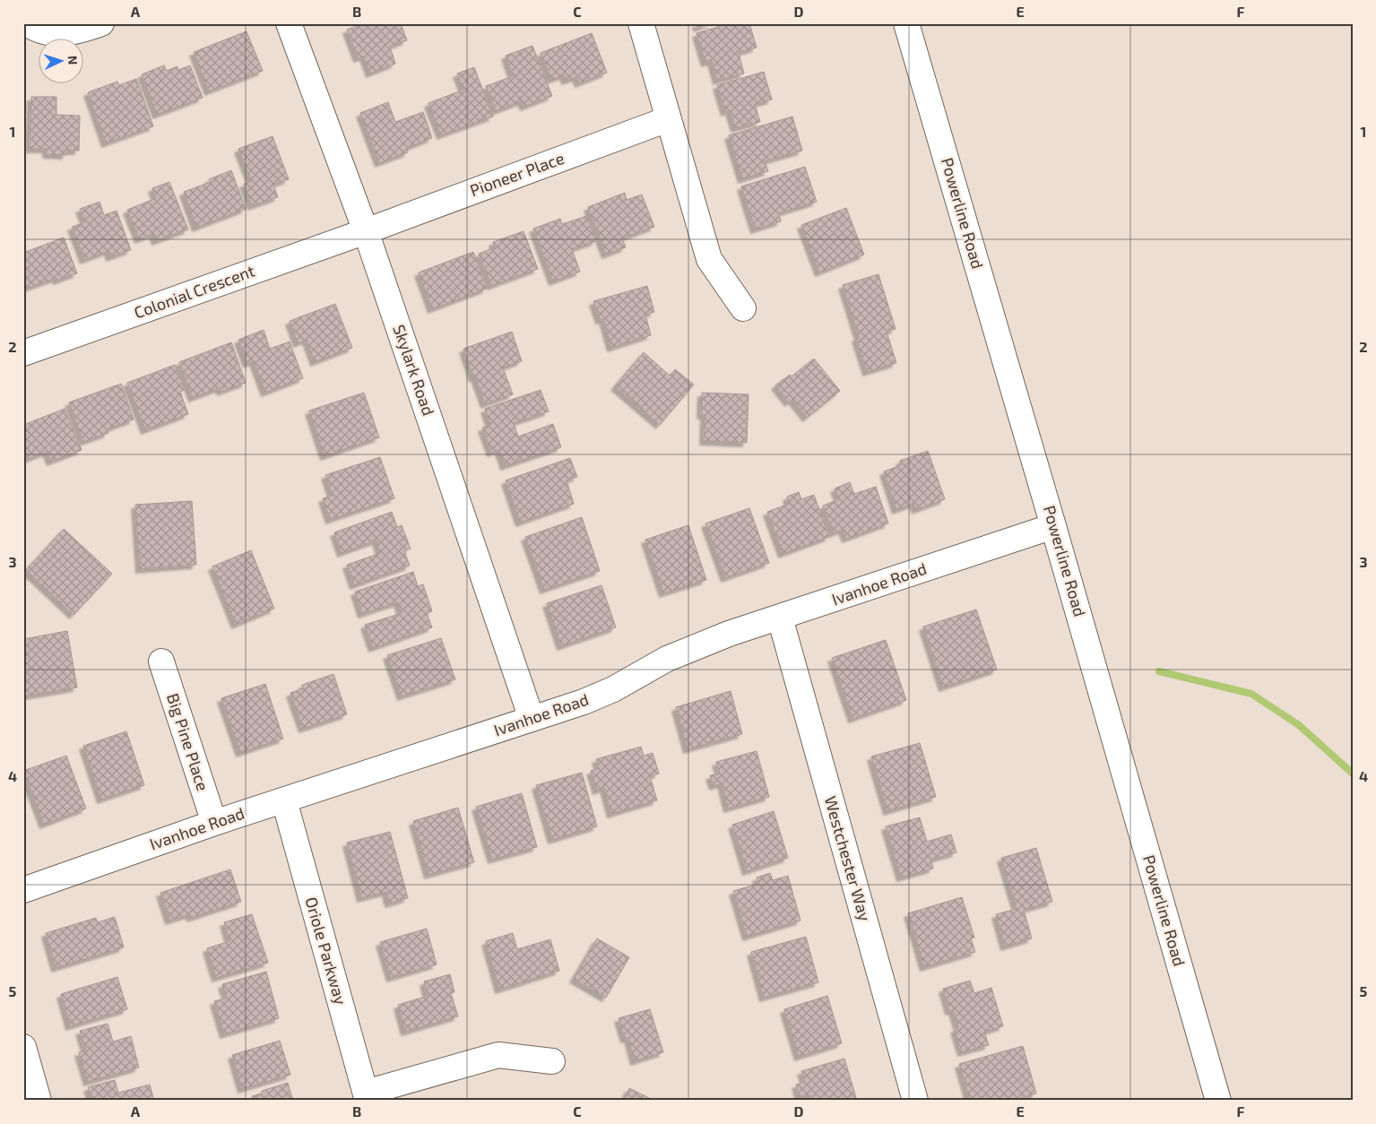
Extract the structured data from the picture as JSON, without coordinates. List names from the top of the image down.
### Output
{
  "streets": {
    "street": [
      "Pioneer Place",
      "Powerline Road",
      "Colonial Crescent",
      "Skylark Road",
      "Ivanhoe Road",
      "Big Pine Place",
      "Westchester Way",
      "Oriole Parkway"
    ]
  },
  "crossings": [
    ["Pioneer Place", "Colonial Crescent"],
    ["Pioneer Place", "Skylark Road"],
    ["Powerline Road", "Ivanhoe Road"],
    ["Colonial Crescent", "Skylark Road"],
    ["Skylark Road", "Ivanhoe Road"],
    ["Ivanhoe Road", "Big Pine Place"],
    ["Ivanhoe Road", "Westchester Way"],
    ["Ivanhoe Road", "Oriole Parkway"]
  ],
  "north": "right",
  "grid": {
    "columns": [
      "A",
      "B",
      "C",
      "D",
      "E",
      "F"
    ],
    "rows": [
      "1",
      "2",
      "3",
      "4",
      "5"
    ]
  }
}
